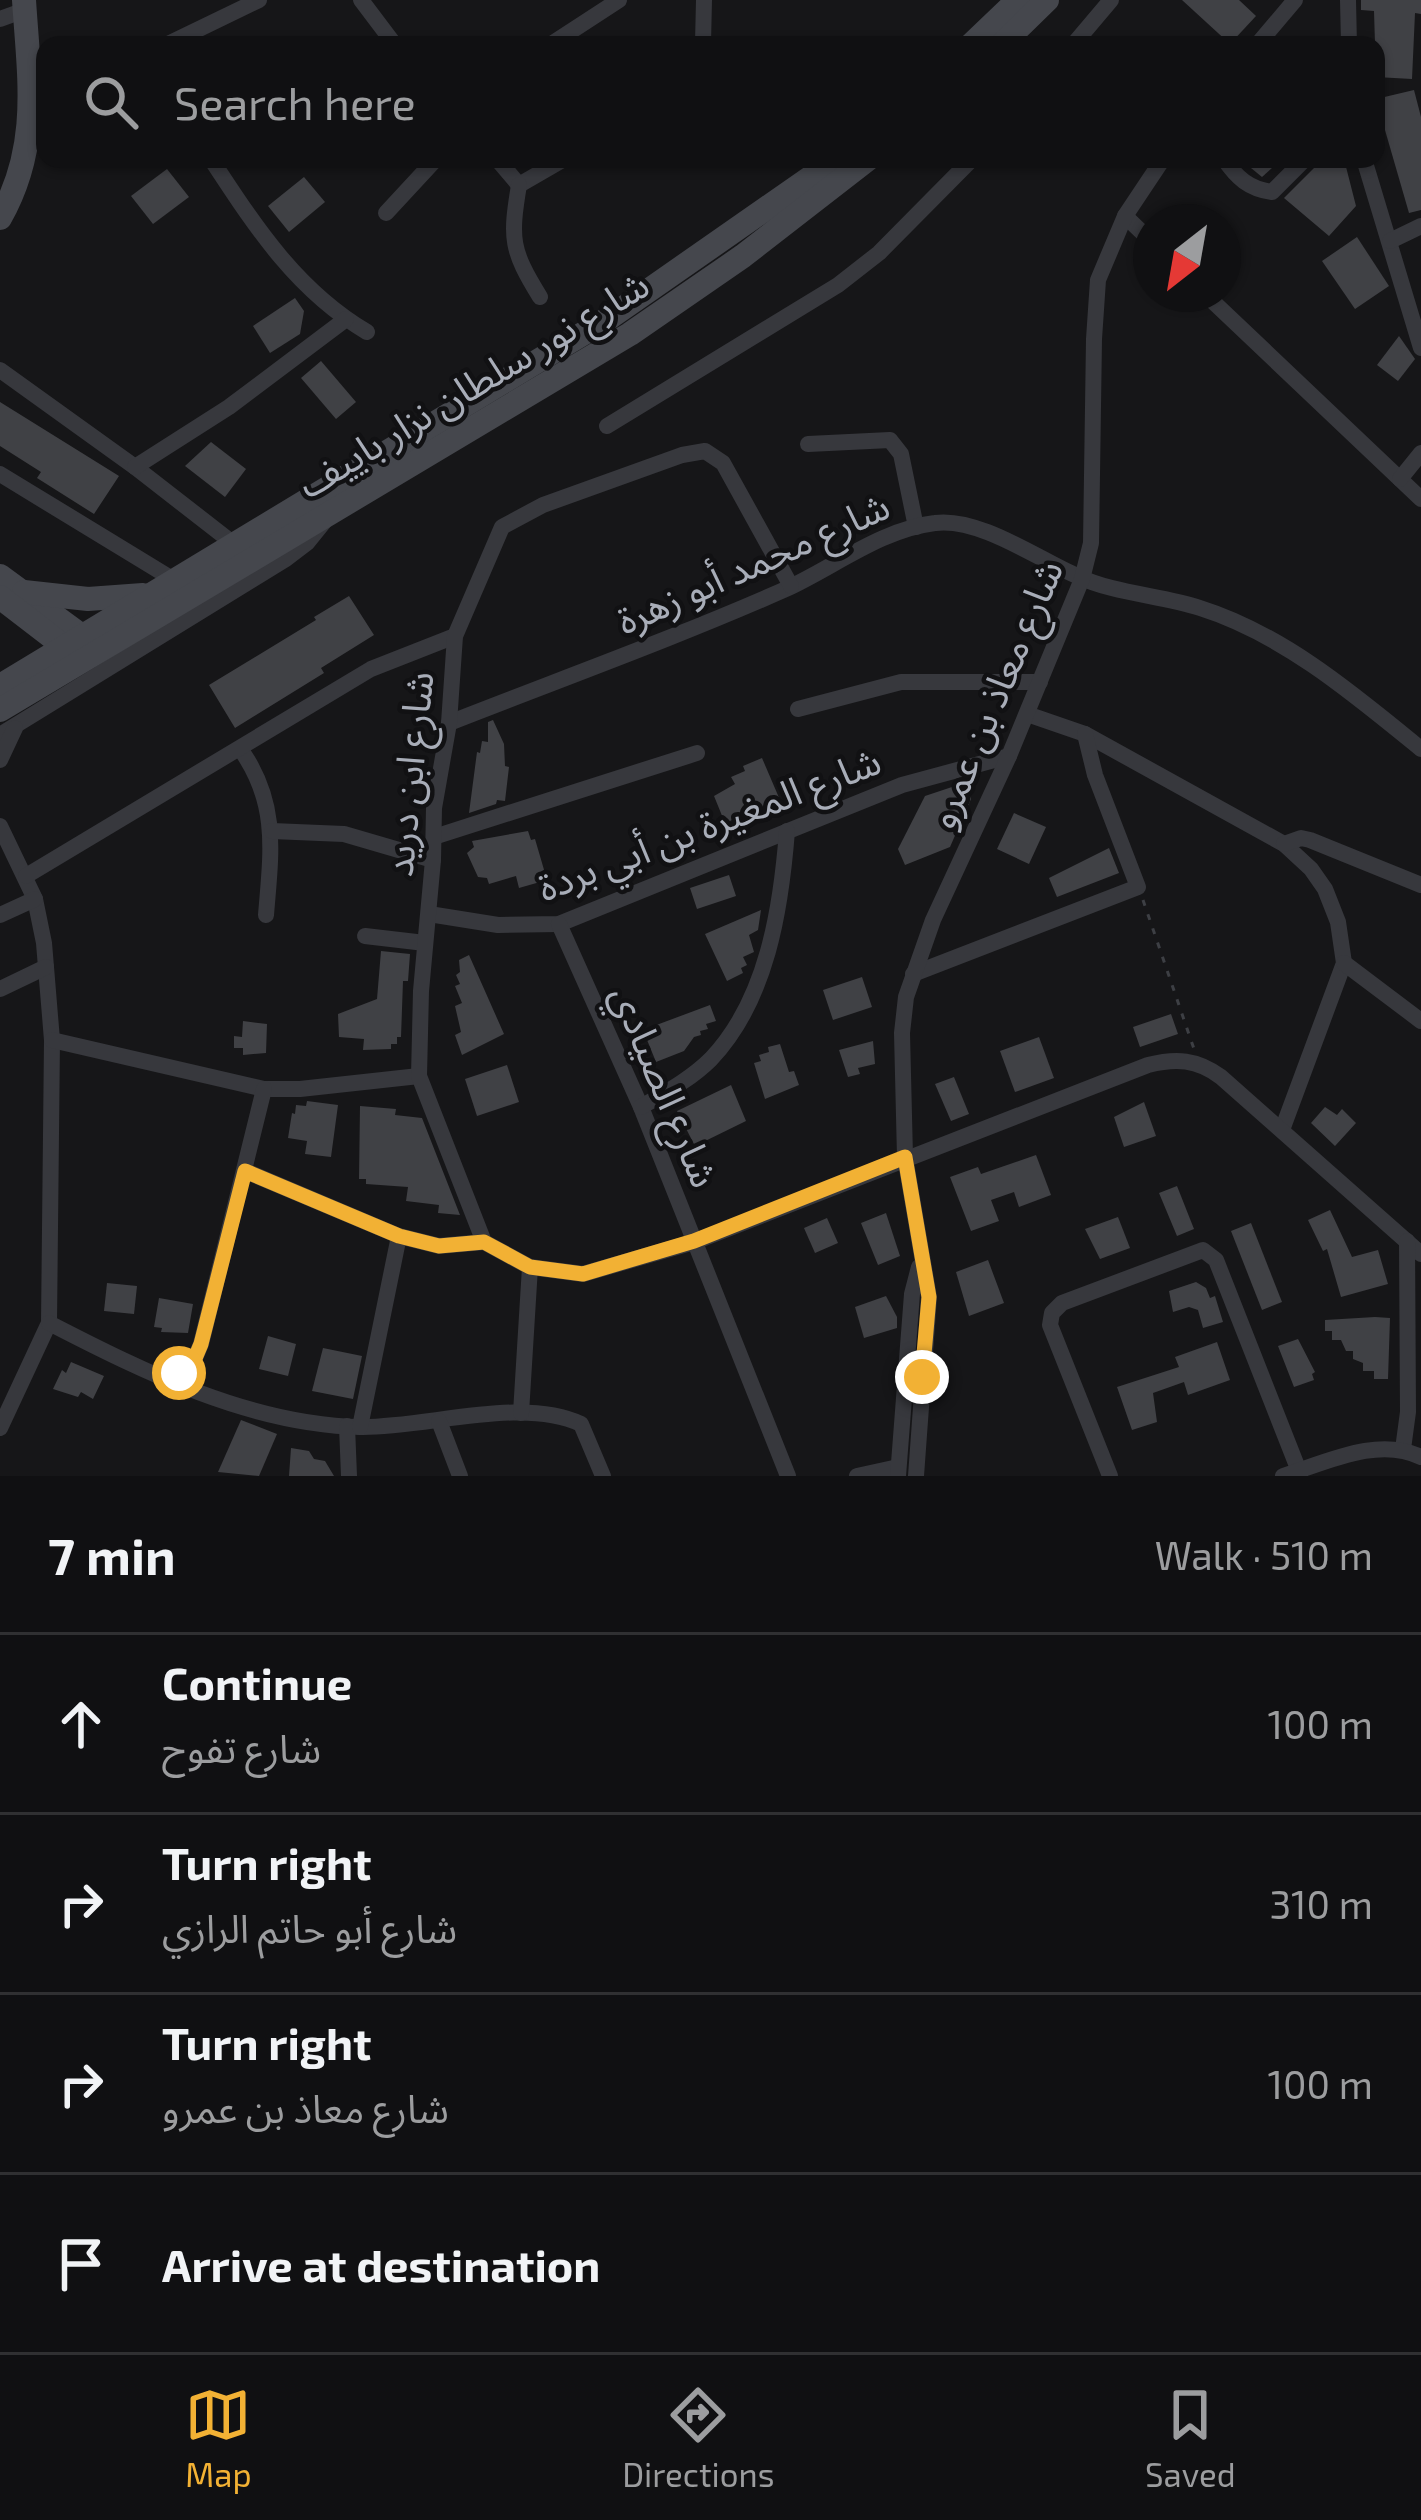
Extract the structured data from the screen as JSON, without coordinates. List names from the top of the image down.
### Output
{
  "streets": {
    "main road": ["شارع نور سلطان نزار باييف"],
    "street": [
      "شارع محمد أبو زهرة",
      "شارع معاذ بن عمرو",
      "شارع ابن دريد",
      "شارع المغيرة بن أبي بردة",
      "شارع الصيادي"
    ]
  },
  "crossings": [
    ["شارع محمد أبو زهرة", "شارع معاذ بن عمرو"],
    ["شارع محمد أبو زهرة", "شارع ابن دريد"],
    ["شارع معاذ بن عمرو", "شارع المغيرة بن أبي بردة"],
    ["شارع ابن دريد", "شارع المغيرة بن أبي بردة"],
    ["شارع المغيرة بن أبي بردة", "شارع الصيادي"]
  ],
  "north": "bottom left",
  "page": {
    "search": "Search here",
    "heading": ["7 min", "Walk · 510 m"],
    "list": [
      ["Continue", "شارع تفوح", "100 m"],
      ["Turn right", "شارع أبو حاتم الرازي", "310 m"],
      ["Turn right", "شارع معاذ بن عمرو", "100 m"],
      "Arrive at destination"
    ],
    "nav": ["Map", "Directions", "Saved"]
  }
}
